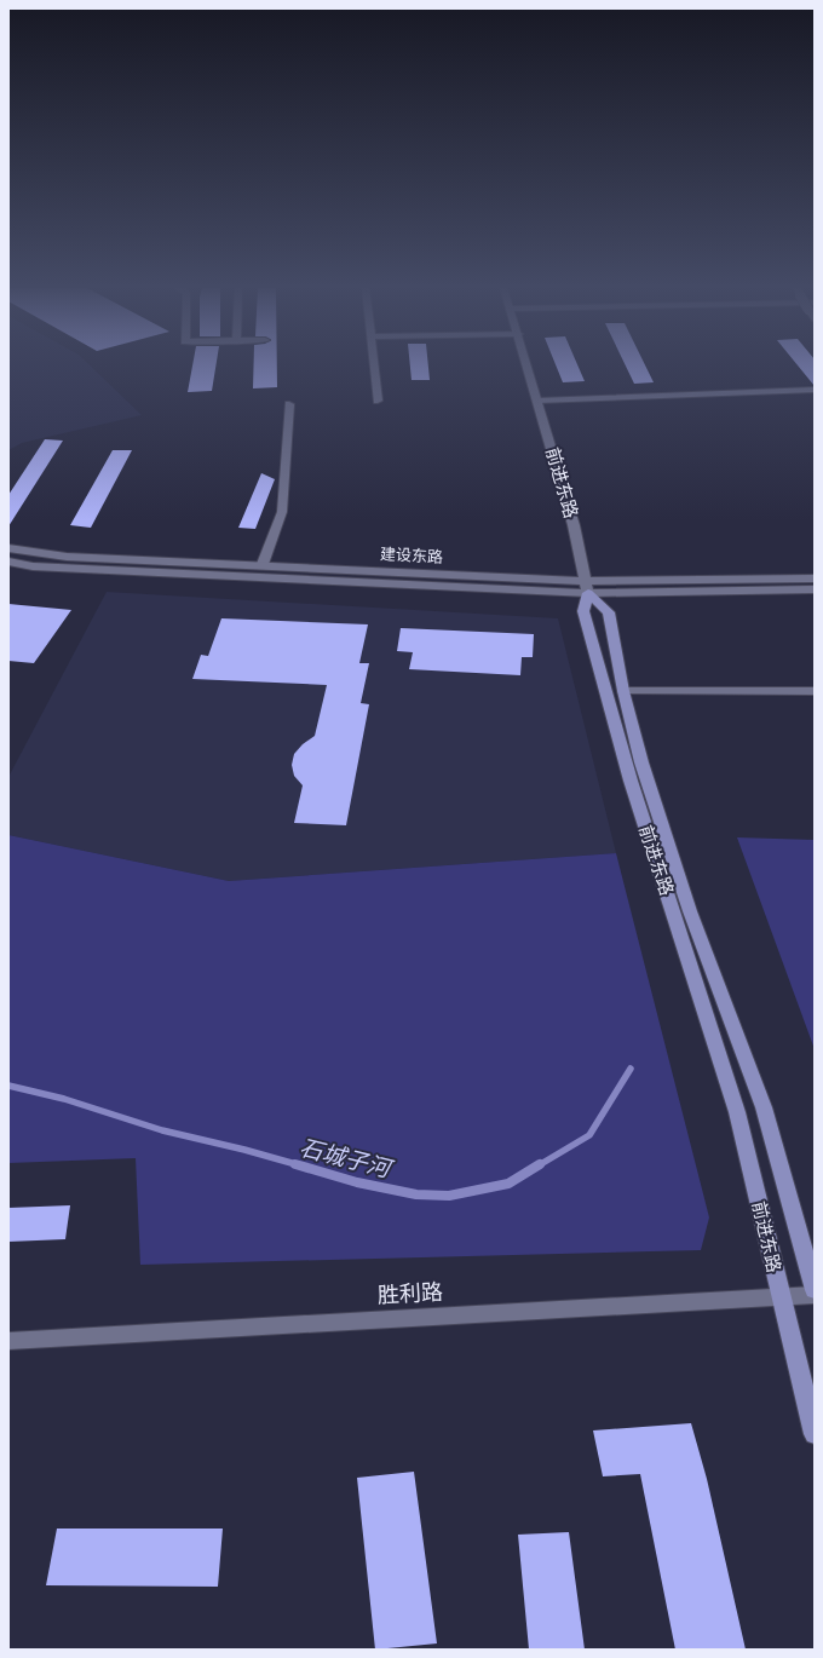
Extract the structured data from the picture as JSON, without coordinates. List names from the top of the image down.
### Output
{
  "streets": {
    "main road": ["前进东路", "建设东路", "胜利路"]
  },
  "crossings": [
    ["前进东路", "建设东路"],
    ["前进东路", "胜利路"]
  ],
  "water": ["石城子河"]
}
